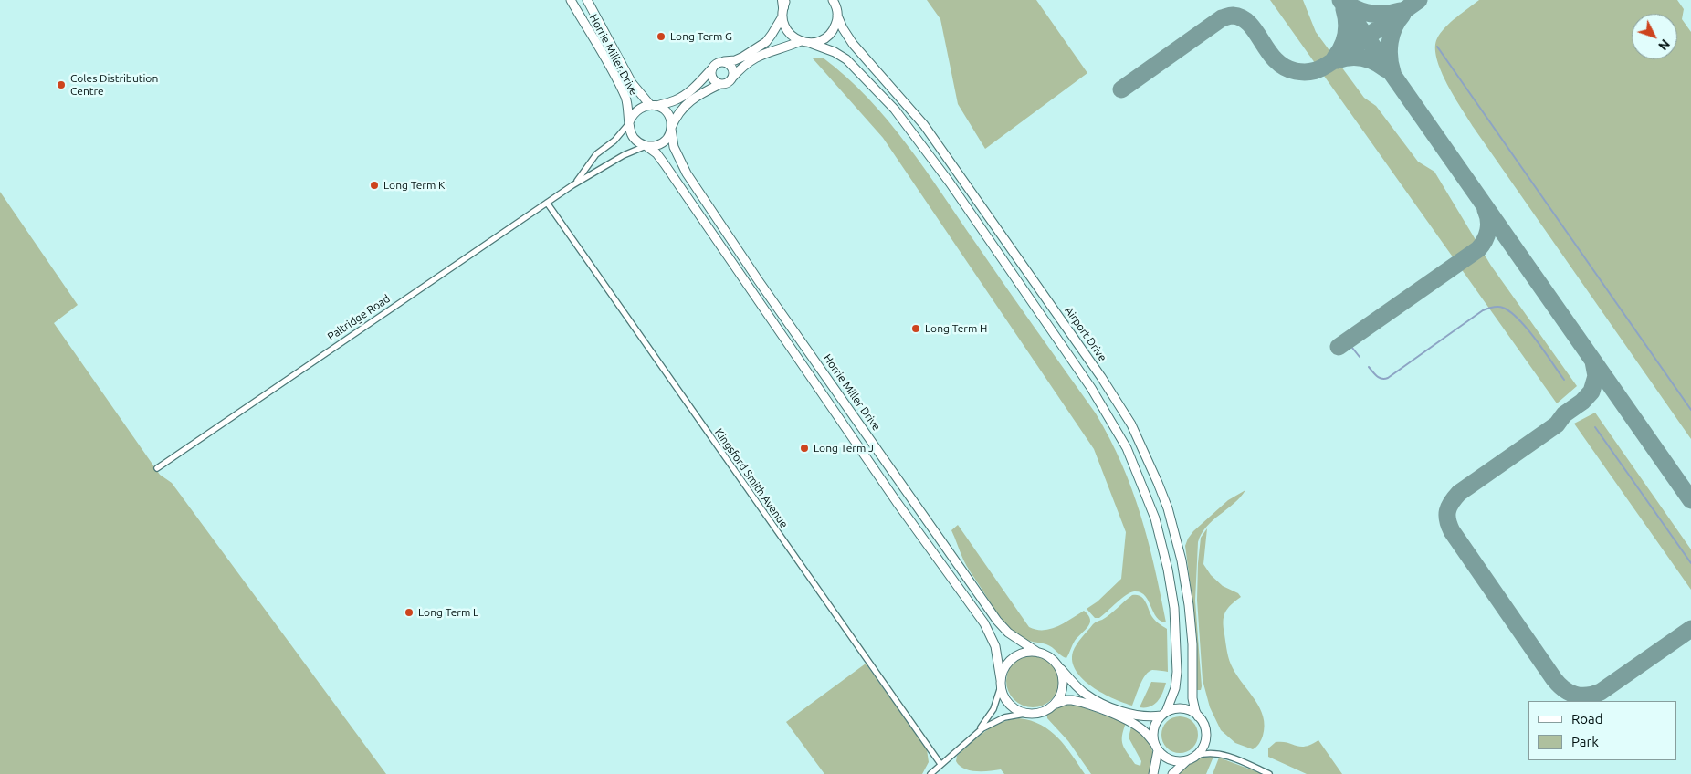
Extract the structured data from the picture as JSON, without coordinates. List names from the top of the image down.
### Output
{
  "streets": {
    "main road": ["Horrie Miller Drive", "Airport Drive"],
    "street": ["Paltridge Road", "Kingsford Smith Avenue"]
  },
  "crossings": [
    ["Horrie Miller Drive", "Paltridge Road"],
    ["Paltridge Road", "Kingsford Smith Avenue"]
  ],
  "places": [
    "Long Term G",
    "Coles Distribution Centre",
    "Long Term K",
    "Long Term H",
    "Long Term J",
    "Long Term L"
  ],
  "legend": ["Road", "Park"],
  "north": "bottom right"
}
